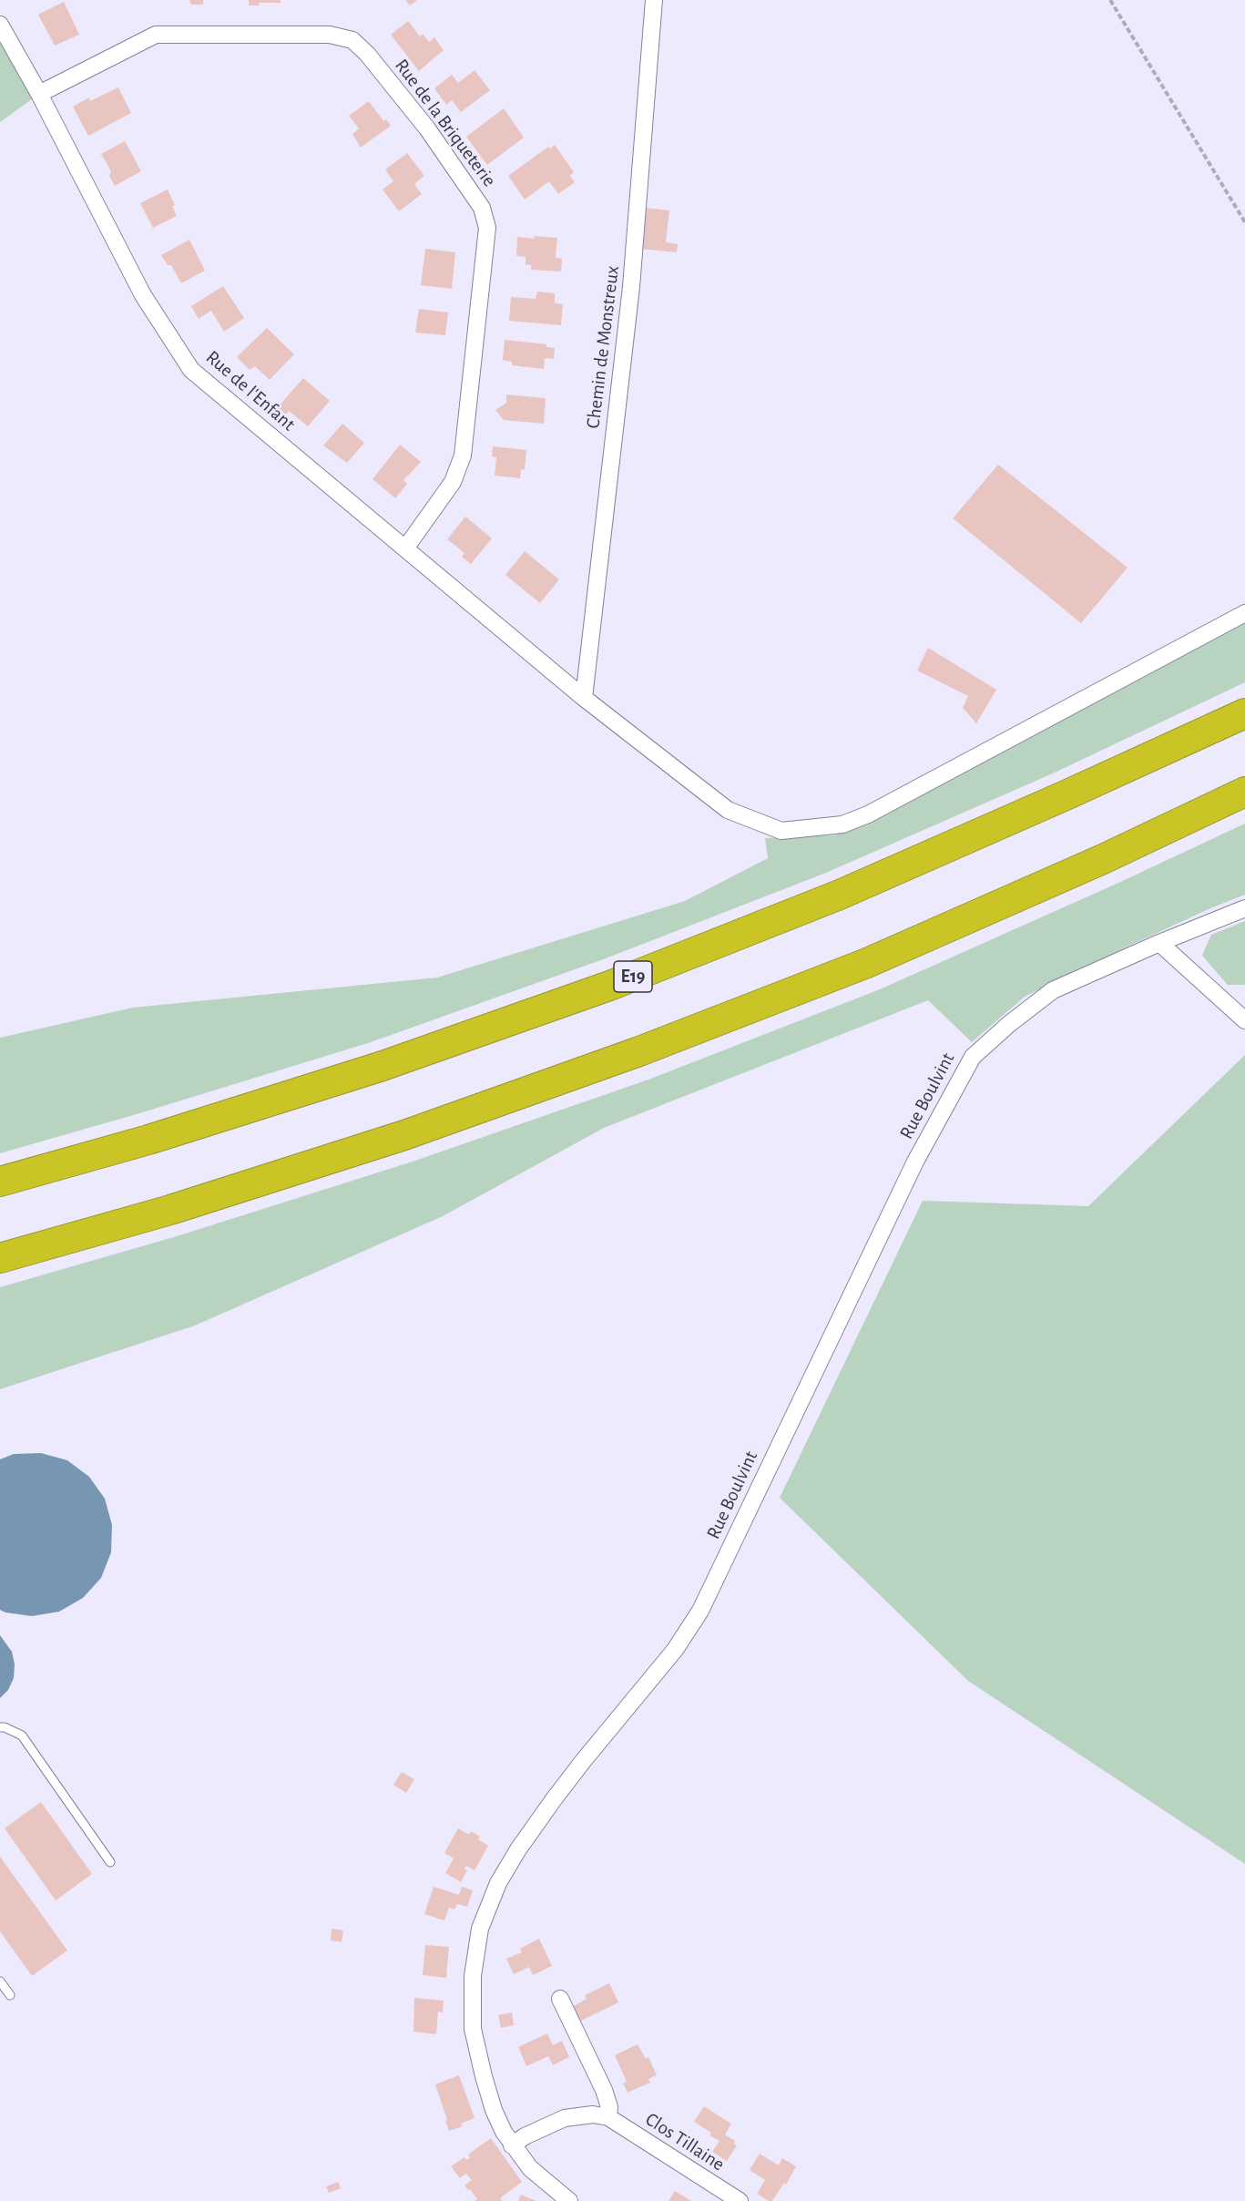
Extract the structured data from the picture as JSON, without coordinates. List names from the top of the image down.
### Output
{
  "streets": {
    "highway": ["E19"],
    "street": [
      "Rue de la Briqueterie",
      "Chemin de Monstreux",
      "Rue de l'Enfant",
      "Rue Boulvint",
      "Clos Tillaine"
    ]
  },
  "crossings": [
    ["Rue de la Briqueterie", "Rue de l'Enfant"],
    ["Chemin de Monstreux", "Rue de l'Enfant"],
    ["Rue Boulvint", "Clos Tillaine"]
  ]
}
